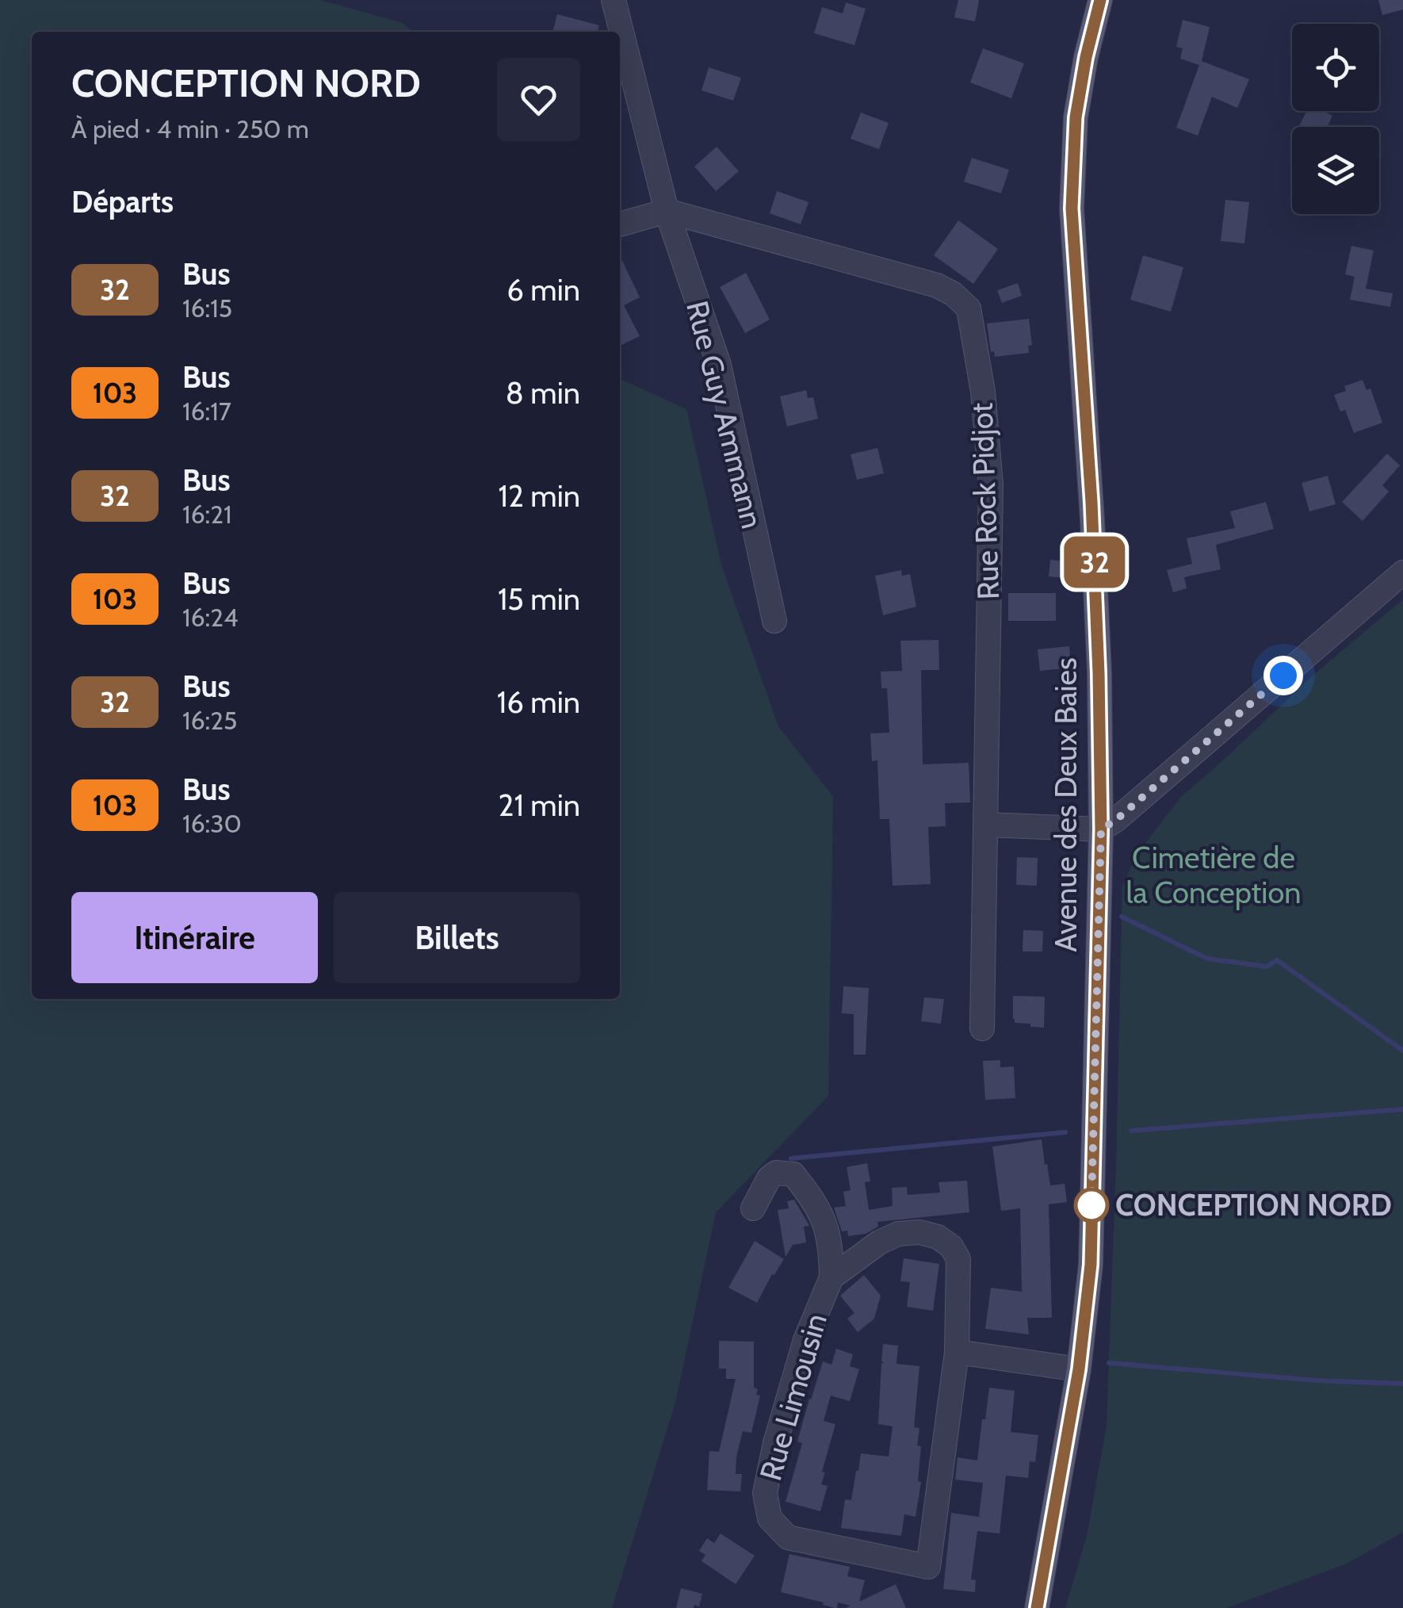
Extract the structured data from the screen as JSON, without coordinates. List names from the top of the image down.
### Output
{
  "streets": {
    "main road": ["Avenue des Deux Baies"],
    "street": ["Rue Guy Ammann", "Rue Rock Pidjot", "Rue Limousin"]
  },
  "crossings": [
    ["Rue Guy Ammann", "Rue Rock Pidjot"]
  ],
  "parks": ["Cimetière de la Conception"],
  "places": ["CONCEPTION NORD"],
  "lines": ["bus line 32"],
  "page": {
    "on_map": "32",
    "heading": [
      ["CONCEPTION NORD", "À pied · 4 min · 250 m"],
      "Départs"
    ],
    "list": [
      {
        "mark": "32",
        "name": "Bus",
        "note": "16:15",
        "value": "6 min"
      },
      {
        "mark": "103",
        "name": "Bus",
        "note": "16:17",
        "value": "8 min"
      },
      {
        "mark": "32",
        "name": "Bus",
        "note": "16:21",
        "value": "12 min"
      },
      {
        "mark": "103",
        "name": "Bus",
        "note": "16:24",
        "value": "15 min"
      },
      {
        "mark": "32",
        "name": "Bus",
        "note": "16:25",
        "value": "16 min"
      },
      {
        "mark": "103",
        "name": "Bus",
        "note": "16:30",
        "value": "21 min"
      }
    ],
    "buttons": ["Itinéraire", "Billets"]
  }
}
